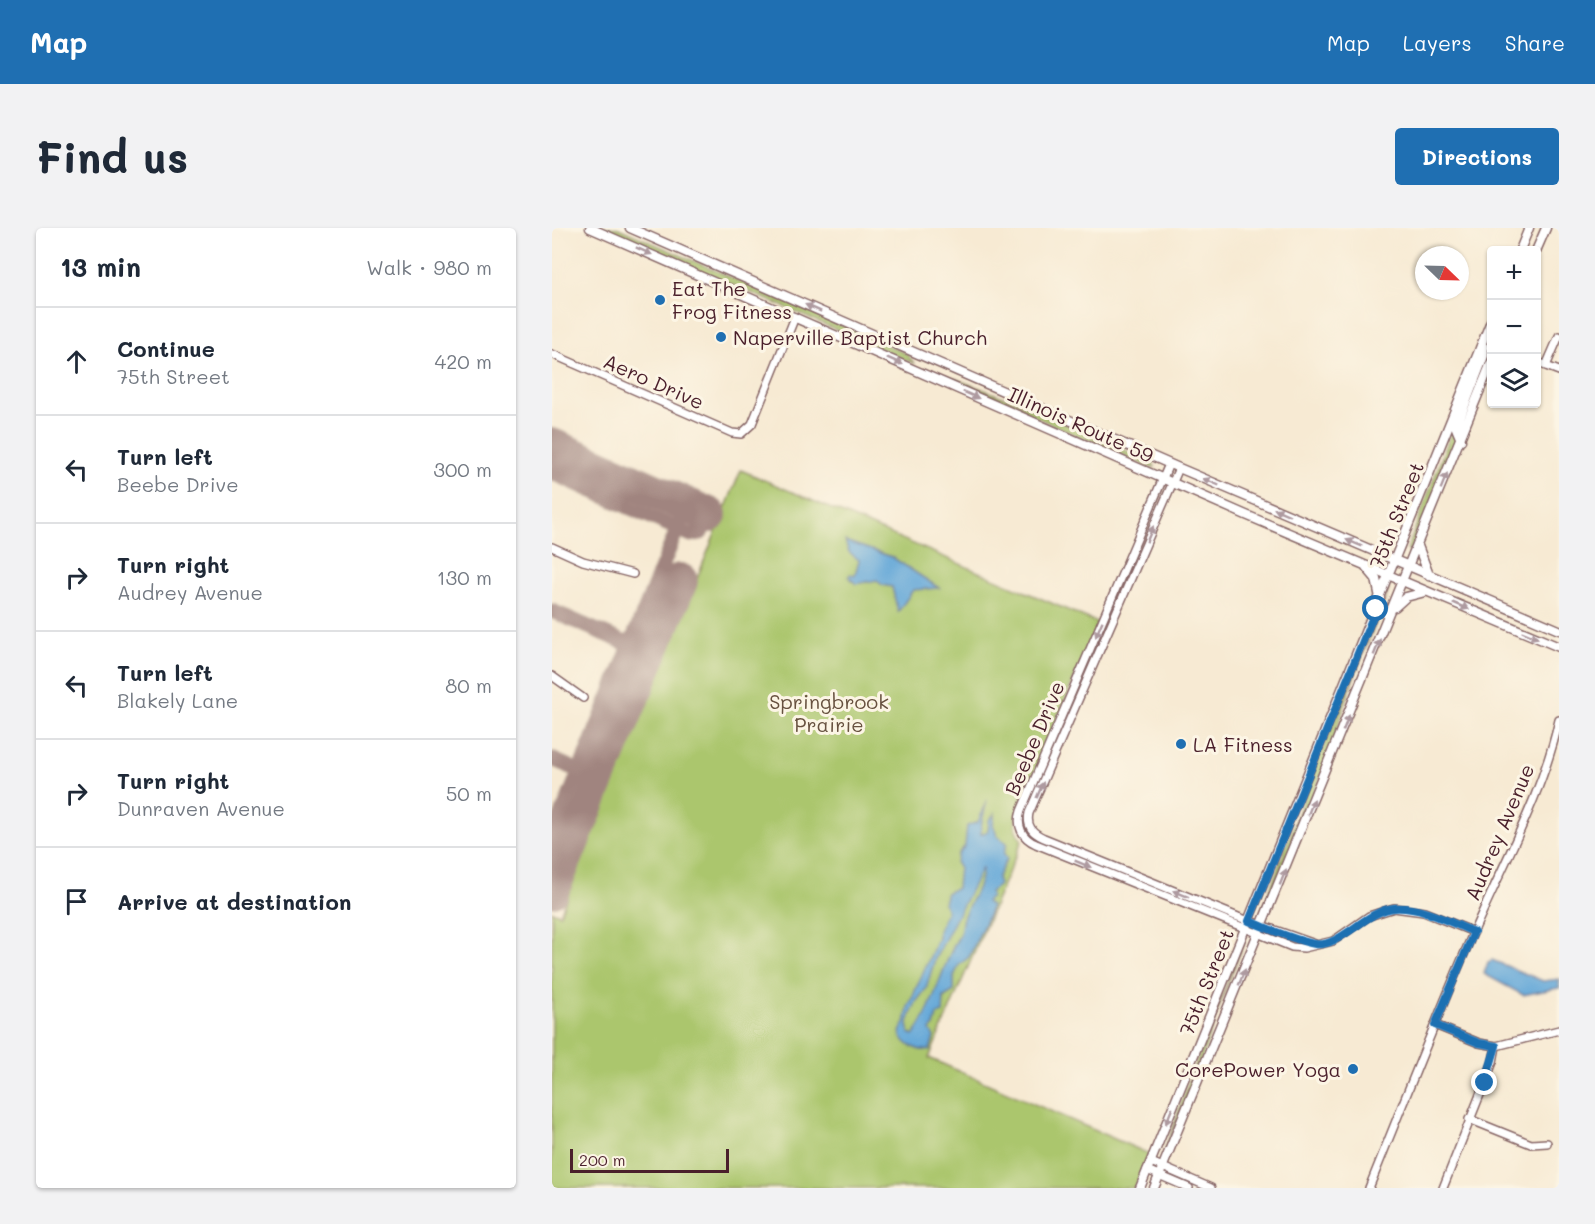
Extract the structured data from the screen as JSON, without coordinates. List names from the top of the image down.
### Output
{
  "streets": {
    "main road": ["Illinois Route 59", "75th Street"],
    "street": ["Aero Drive", "Beebe Drive", "Audrey Avenue"]
  },
  "crossings": [
    ["Aero Drive", "Illinois Route 59"],
    ["Illinois Route 59", "75th Street"],
    ["Illinois Route 59", "Beebe Drive"],
    ["75th Street", "Beebe Drive"],
    ["Beebe Drive", "Audrey Avenue"]
  ],
  "parks": ["Springbrook Prairie"],
  "places": [
    "Eat The Frog Fitness",
    "Naperville Baptist Church",
    "LA Fitness",
    "CorePower Yoga"
  ],
  "scale_bar": "200 m",
  "north": "bottom right",
  "page": {
    "header": "Map",
    "nav": ["Map", "Layers", "Share"],
    "buttons": "Directions",
    "title": "Find us",
    "heading": ["13 min", "Walk · 980 m"],
    "map_buttons": ["+", "−"],
    "list": [
      ["Continue", "75th Street", "420 m"],
      ["Turn left", "Beebe Drive", "300 m"],
      ["Turn right", "Audrey Avenue", "130 m"],
      ["Turn left", "Blakely Lane", "80 m"],
      ["Turn right", "Dunraven Avenue", "50 m"],
      "Arrive at destination"
    ],
    "scale": "200 m"
  }
}
